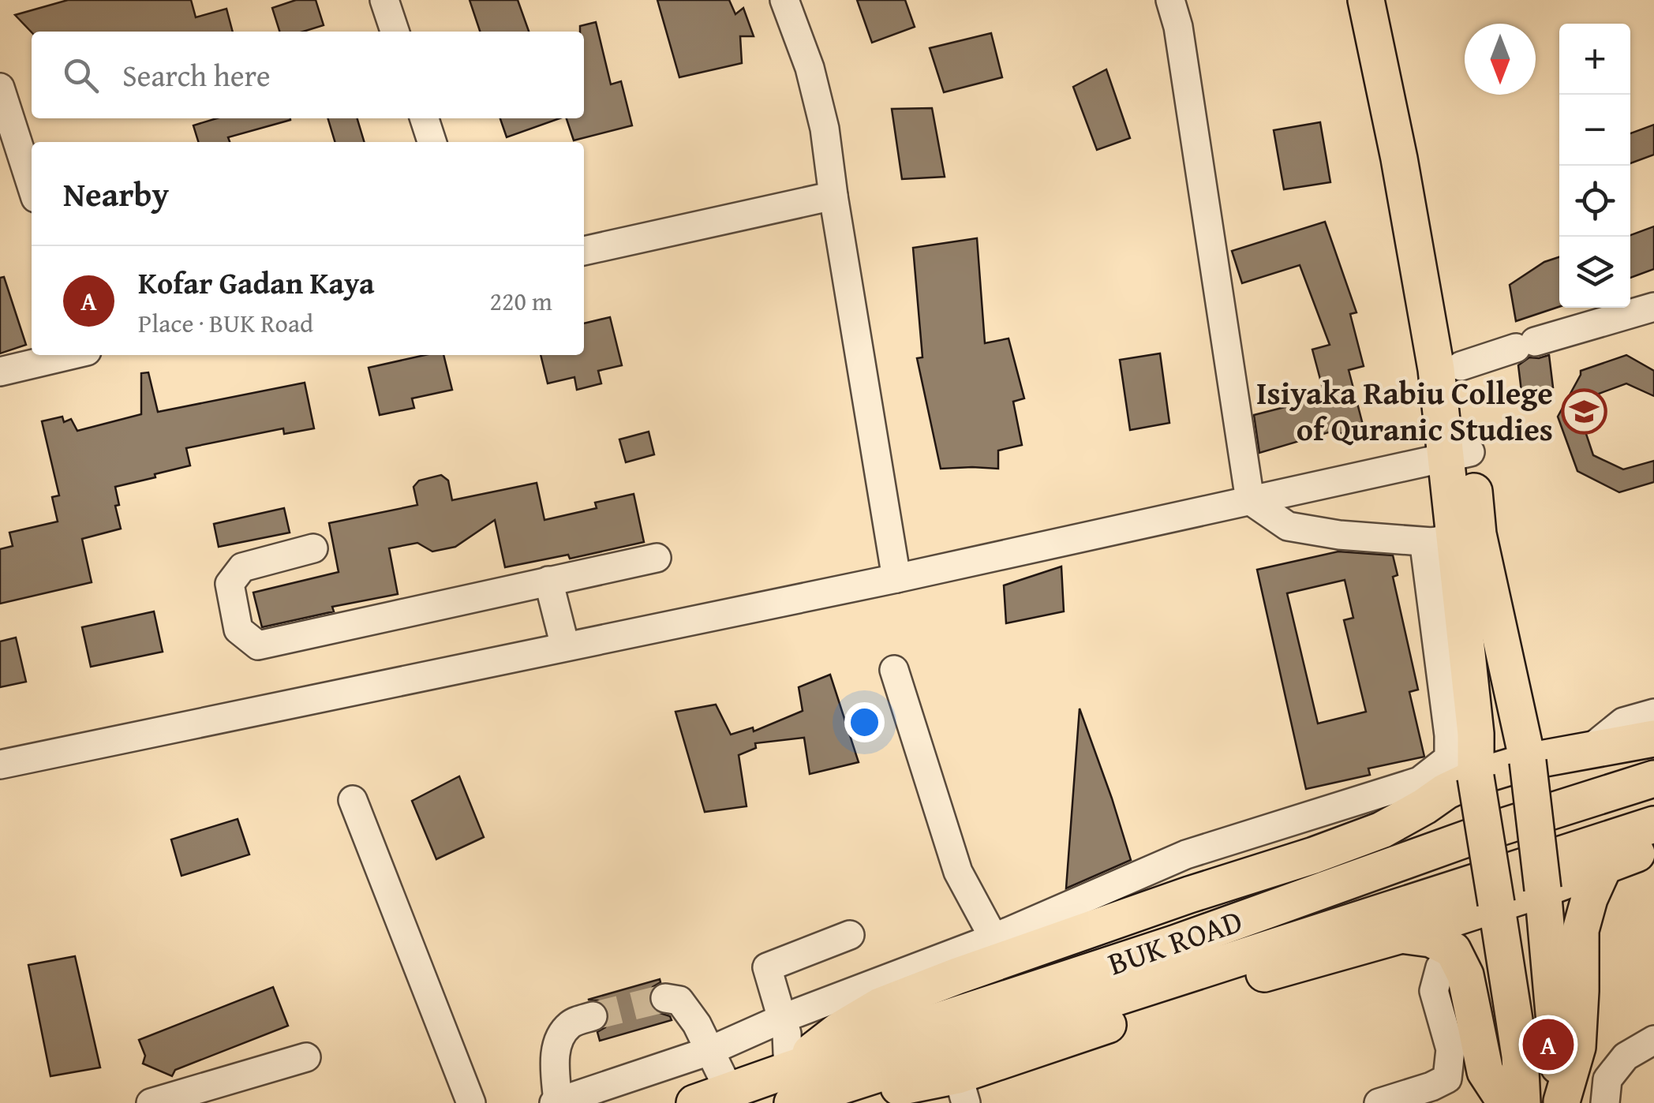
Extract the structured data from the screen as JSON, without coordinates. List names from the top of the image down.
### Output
{
  "streets": {
    "main road": ["BUK ROAD"]
  },
  "places": {
    "school or university": ["Isiyaka Rabiu College of Quranic Studies"]
  },
  "north": "bottom",
  "page": {
    "map_buttons": ["+", "−"],
    "search": "Search here",
    "heading": "Nearby",
    "list": [
      {
        "mark": "A",
        "name": "Kofar Gadan Kaya",
        "note": "Place · BUK Road",
        "value": "220 m"
      }
    ],
    "pins": "A"
  }
}
